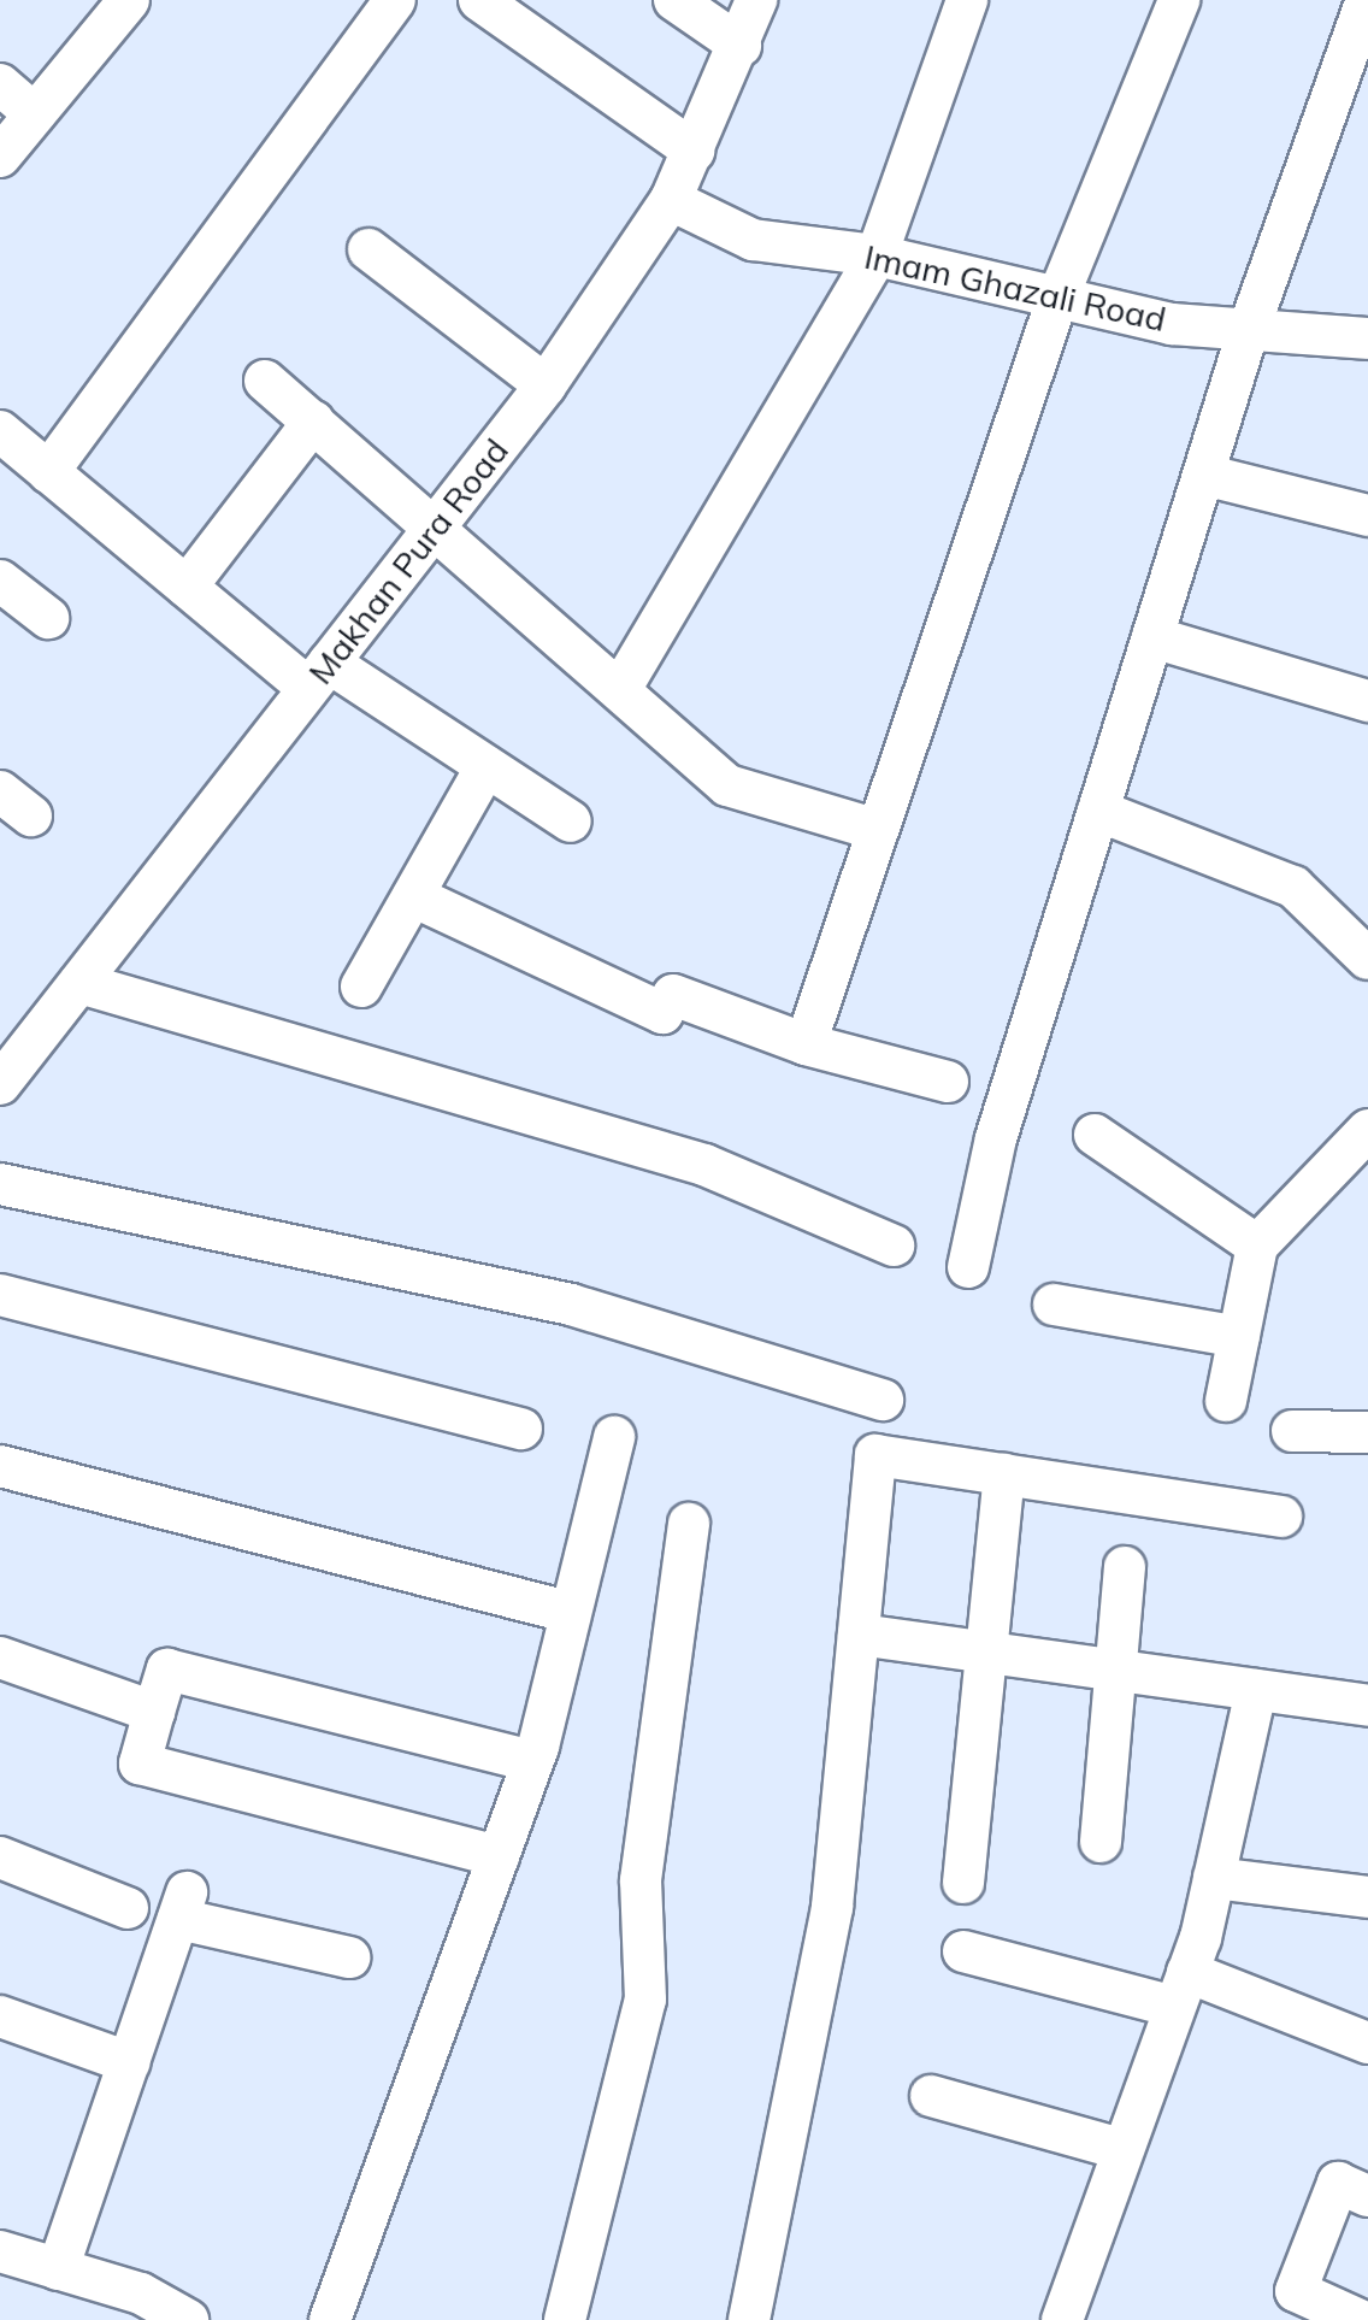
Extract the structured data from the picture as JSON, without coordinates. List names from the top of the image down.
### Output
{
  "streets": {
    "street": ["Imam Ghazali Road", "Makhan Pura Road"]
  },
  "crossings": [
    ["Imam Ghazali Road", "Makhan Pura Road"]
  ]
}
